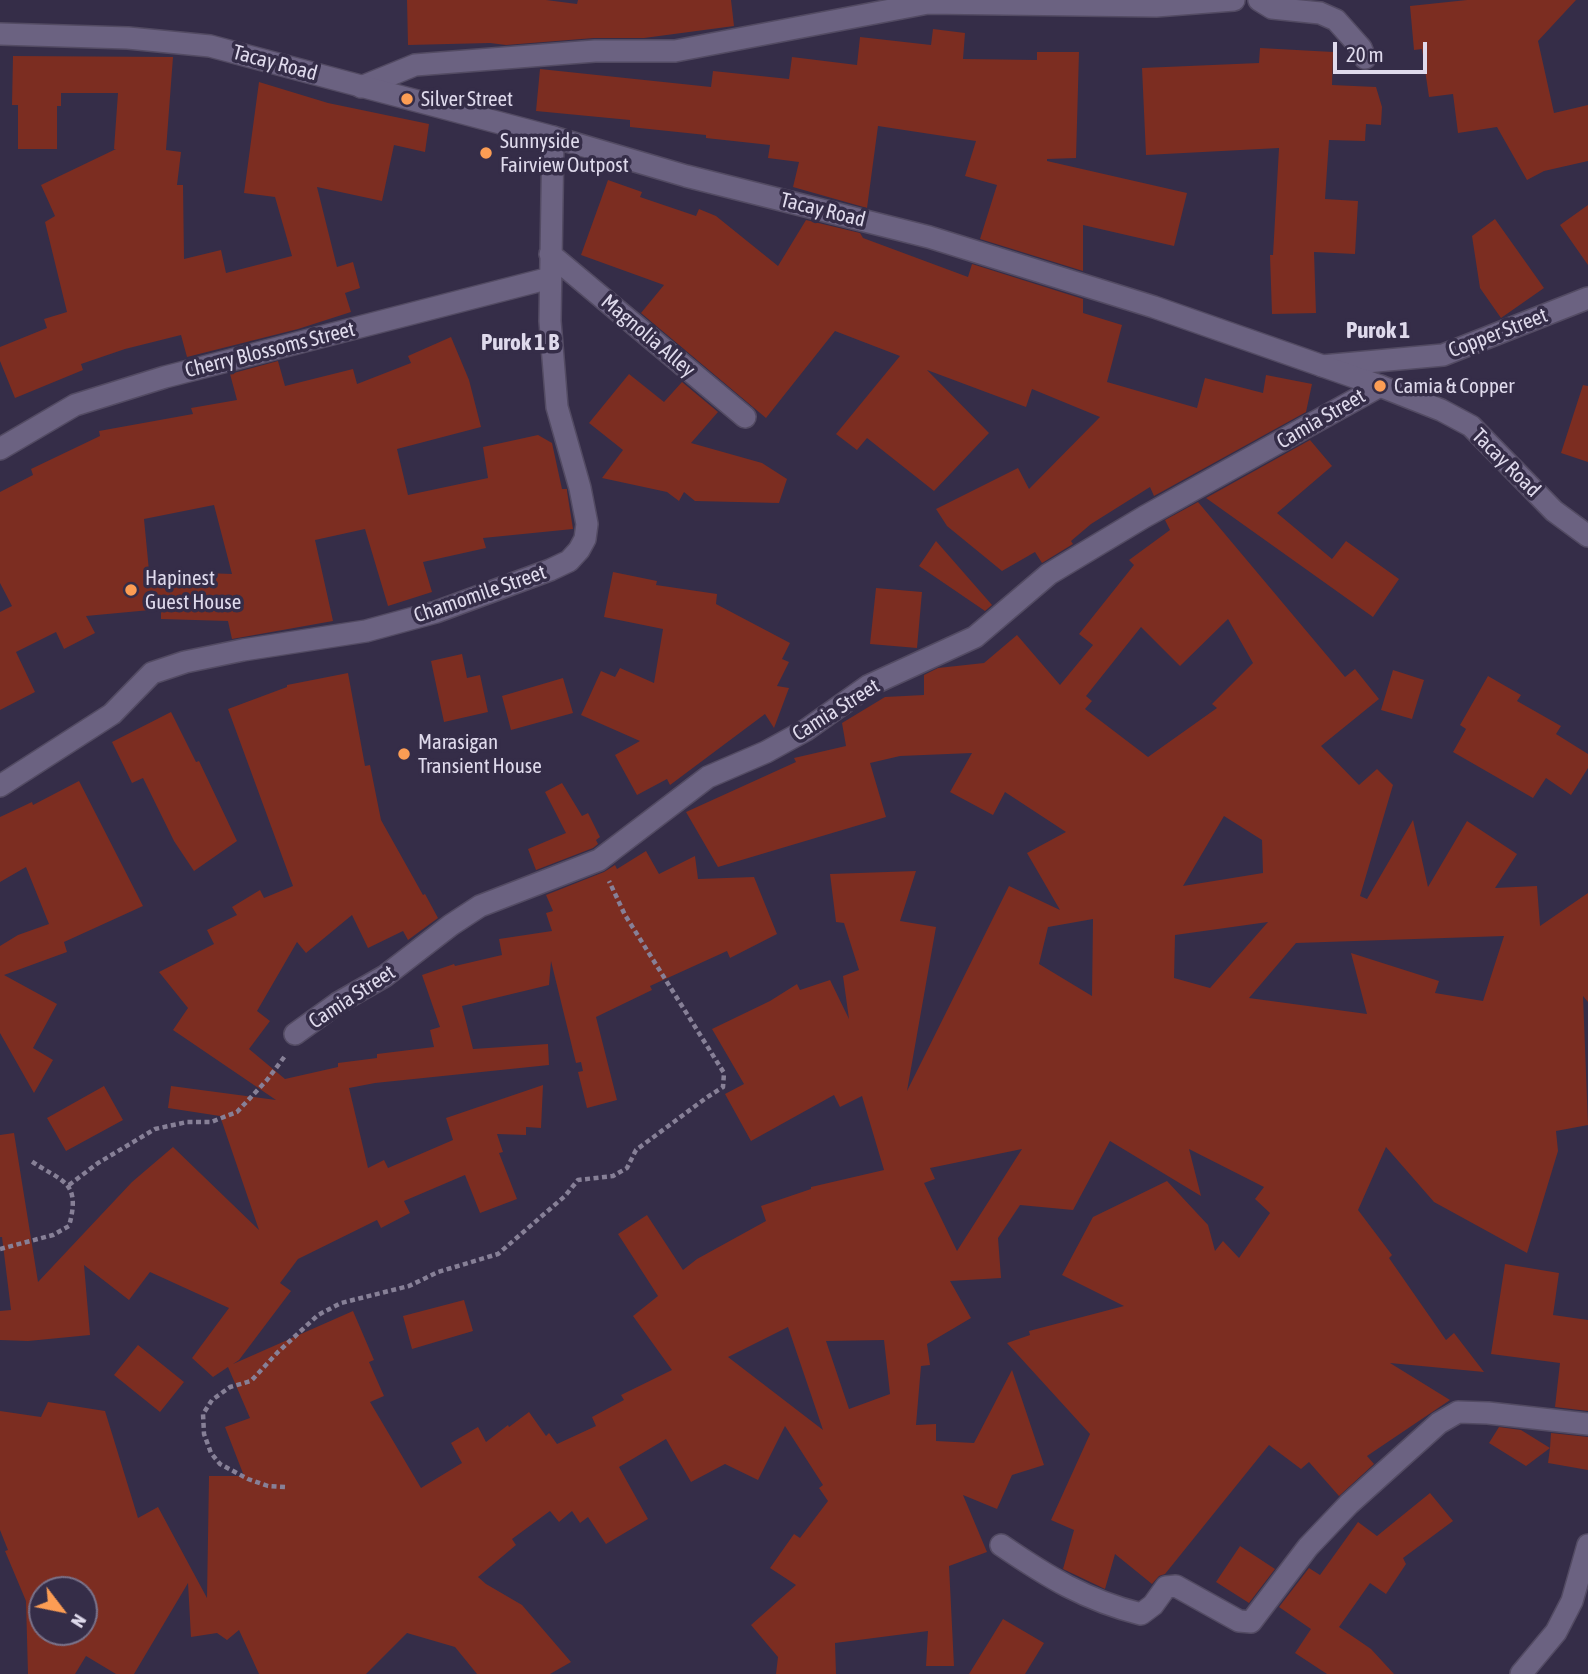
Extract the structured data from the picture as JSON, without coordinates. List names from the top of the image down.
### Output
{
  "streets": {
    "street": [
      "Tacay Road",
      "Copper Street",
      "Magnolia Alley",
      "Cherry Blossoms Street",
      "Camia Street",
      "Chamomile Street"
    ]
  },
  "crossings": [
    ["Tacay Road", "Copper Street"],
    ["Tacay Road", "Camia Street"],
    ["Tacay Road", "Chamomile Street"],
    ["Magnolia Alley", "Chamomile Street"],
    ["Cherry Blossoms Street", "Chamomile Street"]
  ],
  "districts": ["Purok 1", "Purok 1 B"],
  "places": [
    "Silver Street",
    "Sunnyside Fairview Outpost",
    "Camia & Copper",
    "Hapinest Guest House",
    "Marasigan Transient House"
  ],
  "scale_bar": "20 m",
  "north": "bottom right"
}
